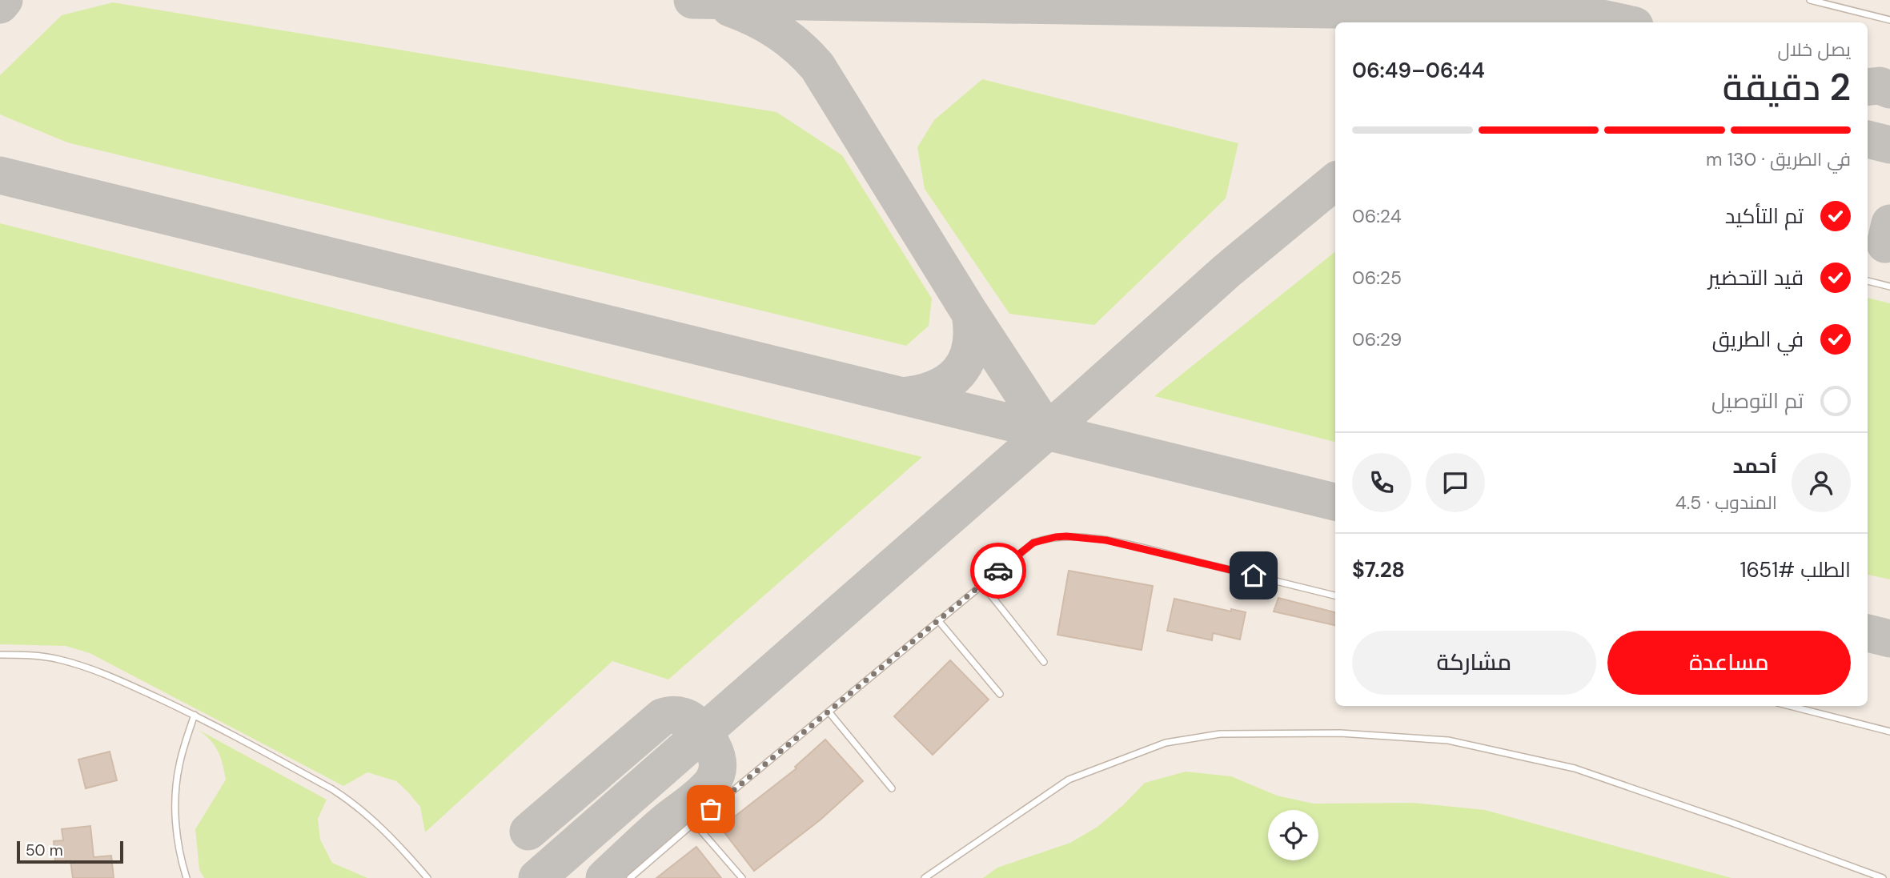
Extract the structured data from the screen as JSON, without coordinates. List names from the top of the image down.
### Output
{
  "scale_bar": "50 m",
  "page": {
    "heading": ["2 دقيقة", "يصل خلال", "06:44–06:49"],
    "panel": [
      "أحمد",
      "المندوب · 4.5",
      "الطلب #1651",
      "$7.28"
    ],
    "bar": "في الطريق · 130 m",
    "list": [
      ["تم التأكيد", "06:24"],
      ["قيد التحضير", "06:25"],
      ["في الطريق", "06:29"],
      "تم التوصيل"
    ],
    "buttons": ["مساعدة", "مشاركة"],
    "scale": "50 m"
  }
}
